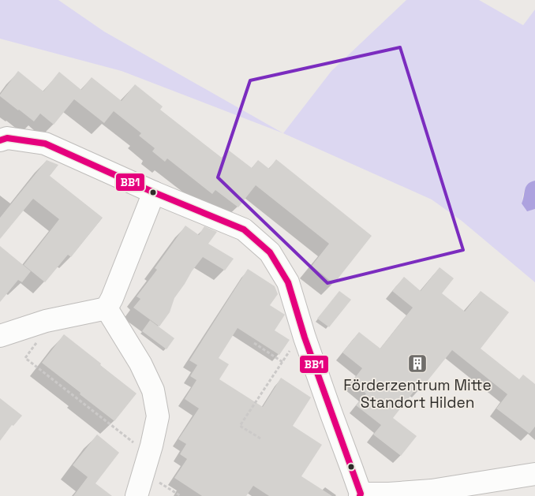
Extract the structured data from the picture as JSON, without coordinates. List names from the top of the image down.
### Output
{
  "places": {
    "building": ["Förderzentrum Mitte Standort Hilden"]
  },
  "lines": ["transit line BB1"]
}
